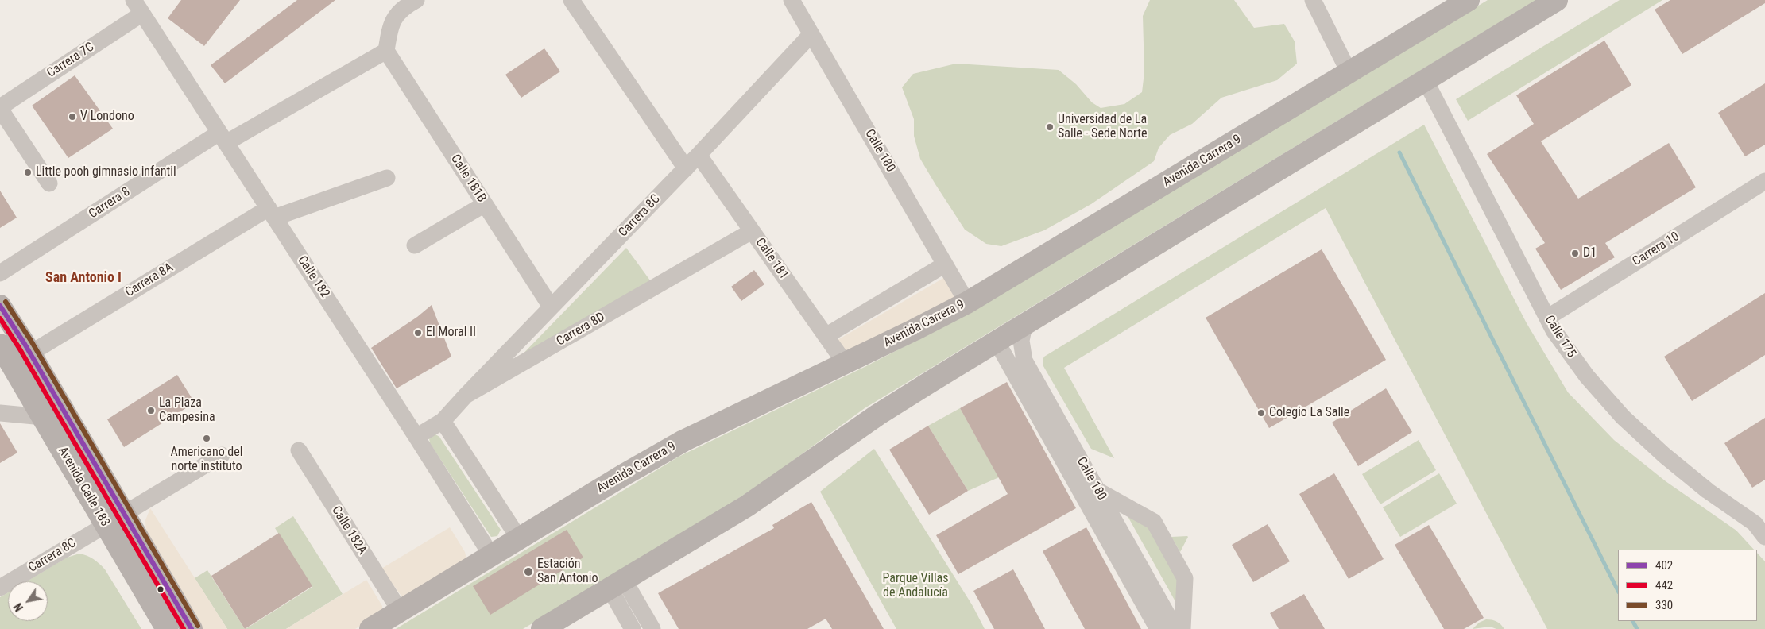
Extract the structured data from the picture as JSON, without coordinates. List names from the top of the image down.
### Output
{
  "streets": {
    "main road": ["Avenida Carrera 9", "Avenida Calle 183"],
    "street": [
      "Carrera 7C",
      "Calle 180",
      "Calle 181B",
      "Carrera 8",
      "Carrera 8C",
      "Carrera 10",
      "Calle 181",
      "Calle 182",
      "Carrera 8A",
      "Carrera 8D",
      "Calle 175",
      "Calle 182A"
    ]
  },
  "crossings": [
    ["Carrera 7C", "Calle 182"],
    ["Calle 180", "Avenida Carrera 9"],
    ["Calle 180", "Carrera 8C"],
    ["Avenida Carrera 9", "Calle 181"],
    ["Avenida Carrera 9", "Calle 182"],
    ["Avenida Carrera 9", "Calle 182A"],
    ["Calle 181B", "Carrera 8"],
    ["Calle 181B", "Carrera 8C"],
    ["Carrera 8", "Calle 182"],
    ["Carrera 8C", "Calle 181"],
    ["Carrera 8C", "Carrera 8D"],
    ["Carrera 8C", "Avenida Calle 183"],
    ["Carrera 10", "Calle 175"],
    ["Calle 181", "Carrera 8D"],
    ["Calle 182", "Carrera 8A"],
    ["Calle 182", "Carrera 8D"],
    ["Carrera 8A", "Avenida Calle 183"]
  ],
  "districts": ["San Antonio I"],
  "parks": ["Parque Villas de Andalucía"],
  "places": [
    "V Londono",
    "Universidad de La Salle - Sede Norte",
    "Little pooh gimnasio infantil",
    "D1",
    "El Moral II",
    "La Plaza Campesina",
    "Colegio La Salle",
    "Americano del norte instituto",
    "Estación San Antonio"
  ],
  "lines": ["transit line 330", "transit line 402", "transit line 442"],
  "legend": ["402", "442", "330"],
  "north": "bottom left"
}
